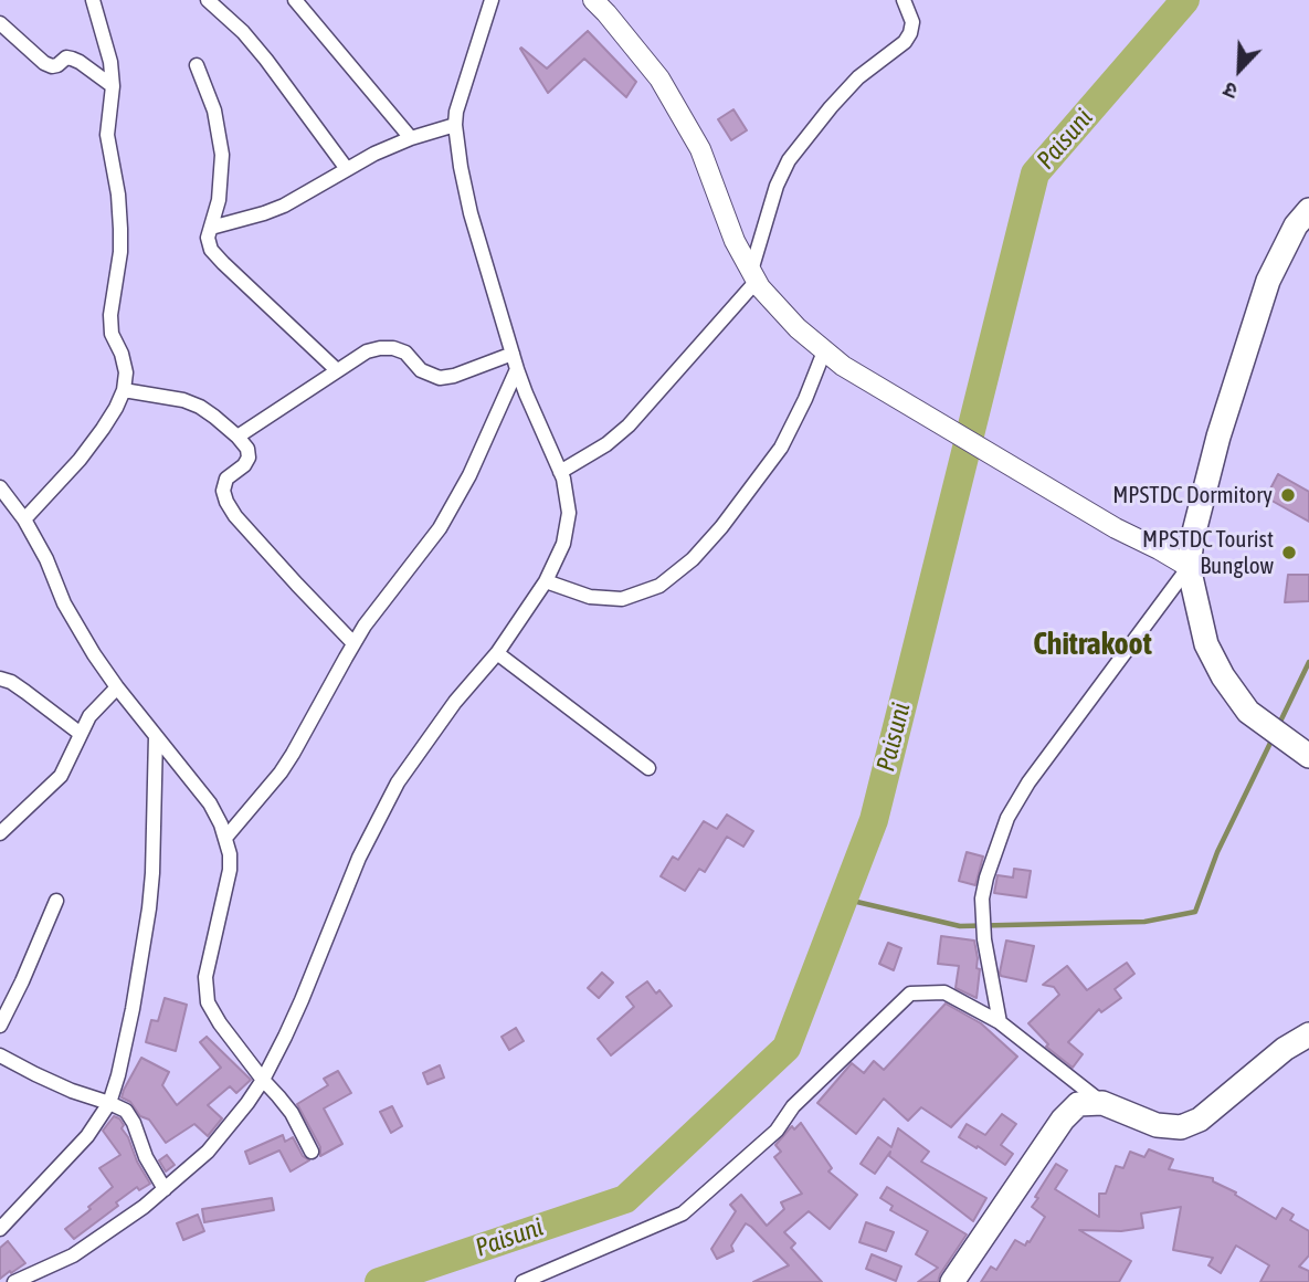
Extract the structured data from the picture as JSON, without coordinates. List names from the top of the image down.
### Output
{
  "districts": ["Chitrakoot"],
  "water": ["Paisuni"],
  "places": ["MPSTDC Dormitory", "MPSTDC Tourist Bunglow"],
  "north": "bottom left"
}
